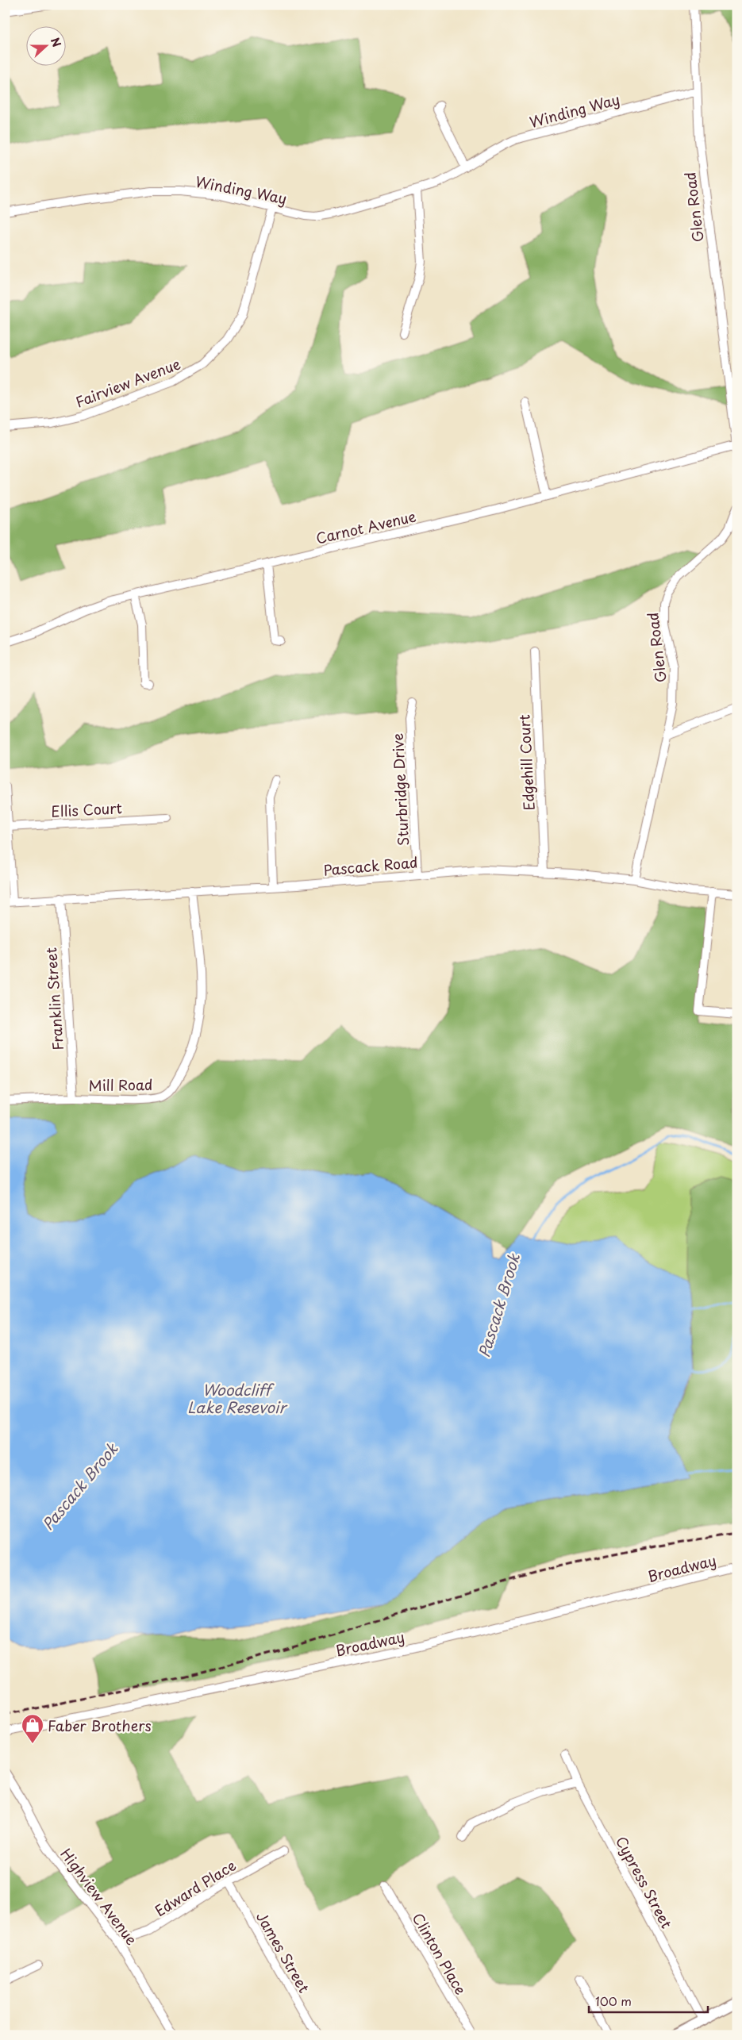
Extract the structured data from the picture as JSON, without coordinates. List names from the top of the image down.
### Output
{
  "streets": {
    "street": [
      "Winding Way",
      "Glen Road",
      "Fairview Avenue",
      "Carnot Avenue",
      "Edgehill Court",
      "Sturbridge Drive",
      "Ellis Court",
      "Pascack Road",
      "Franklin Street",
      "Mill Road",
      "Broadway",
      "Cypress Street",
      "Edward Place",
      "Highview Avenue",
      "James Street",
      "Clinton Place"
    ]
  },
  "crossings": [
    ["Winding Way", "Glen Road"],
    ["Winding Way", "Fairview Avenue"],
    ["Glen Road", "Carnot Avenue"],
    ["Glen Road", "Pascack Road"],
    ["Edgehill Court", "Pascack Road"],
    ["Sturbridge Drive", "Pascack Road"],
    ["Pascack Road", "Franklin Street"],
    ["Pascack Road", "Mill Road"],
    ["Franklin Street", "Mill Road"],
    ["Edward Place", "Highview Avenue"],
    ["Edward Place", "James Street"]
  ],
  "water": ["Pascack Brook", "Woodcliff Lake Resevoir"],
  "places": {
    "shop": ["Faber Brothers"]
  },
  "scale_bar": "100 m",
  "north": "right"
}
